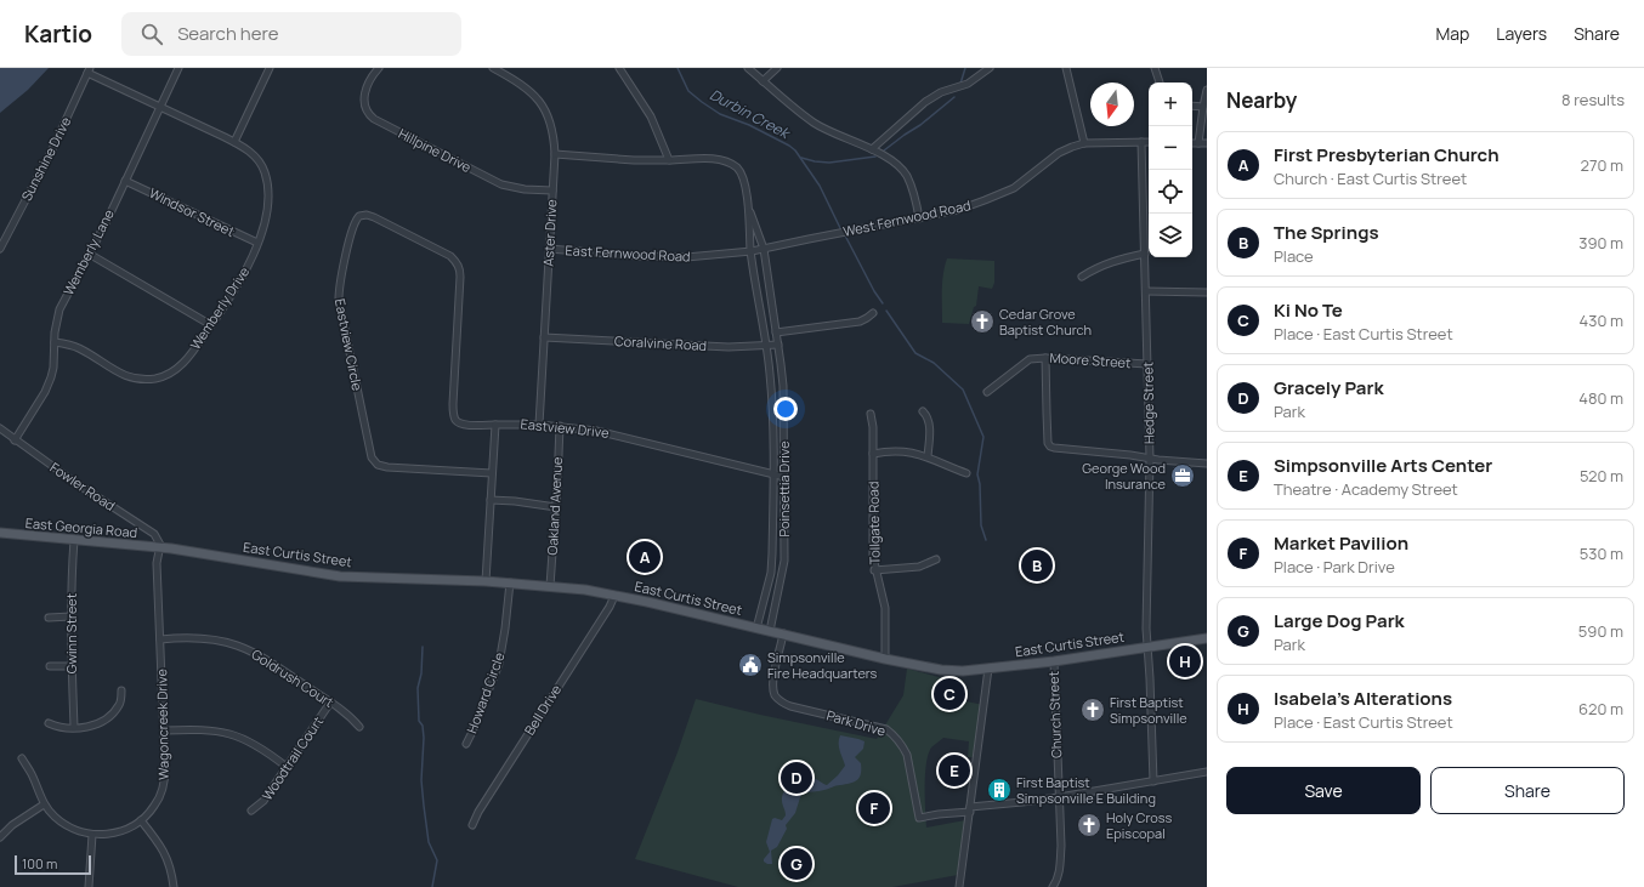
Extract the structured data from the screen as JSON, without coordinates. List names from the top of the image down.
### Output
{
  "streets": {
    "main road": ["East Georgia Road", "East Curtis Street"],
    "street": [
      "Hillpine Drive",
      "Sunshine Drive",
      "Windsor Street",
      "West Fernwood Road",
      "Aster Drive",
      "Wemberly Lane",
      "East Fernwood Road",
      "Wemberly Drive",
      "Coralvine Road",
      "Eastview Circle",
      "Moore Street",
      "Hedge Street",
      "Eastview Drive",
      "Fowler Road",
      "Poinsettia Drive",
      "Oakland Avenue",
      "Tollgate Road",
      "Gwinn Street",
      "Goldrush Court",
      "Howard Circle",
      "Bell Drive",
      "Church Street",
      "Park Drive",
      "Wagoncreek Drive",
      "Woodtrail Court"
    ]
  },
  "crossings": [
    ["Hillpine Drive", "Aster Drive"],
    ["Sunshine Drive", "Wemberly Drive"],
    ["Windsor Street", "Wemberly Lane"],
    ["Windsor Street", "Wemberly Drive"],
    ["West Fernwood Road", "East Fernwood Road"],
    ["West Fernwood Road", "Hedge Street"],
    ["West Fernwood Road", "Poinsettia Drive"],
    ["Aster Drive", "East Fernwood Road"],
    ["Aster Drive", "Coralvine Road"],
    ["Aster Drive", "Eastview Drive"],
    ["Aster Drive", "Poinsettia Drive"],
    ["Wemberly Lane", "Wemberly Drive"],
    ["Wemberly Lane", "Fowler Road"],
    ["East Fernwood Road", "Poinsettia Drive"],
    ["Coralvine Road", "Poinsettia Drive"],
    ["Eastview Circle", "Eastview Drive"],
    ["Moore Street", "Hedge Street"],
    ["Hedge Street", "East Curtis Street"],
    ["Eastview Drive", "Poinsettia Drive"],
    ["Eastview Drive", "Oakland Avenue"],
    ["Fowler Road", "East Georgia Road"],
    ["Fowler Road", "East Curtis Street"],
    ["Fowler Road", "Wagoncreek Drive"],
    ["Poinsettia Drive", "East Curtis Street"],
    ["Oakland Avenue", "East Curtis Street"],
    ["Tollgate Road", "East Curtis Street"],
    ["East Georgia Road", "East Curtis Street"],
    ["East Georgia Road", "Gwinn Street"],
    ["East Georgia Road", "Wagoncreek Drive"],
    ["East Curtis Street", "Howard Circle"],
    ["East Curtis Street", "Bell Drive"],
    ["East Curtis Street", "Church Street"],
    ["East Curtis Street", "Park Drive"],
    ["East Curtis Street", "Wagoncreek Drive"],
    ["Goldrush Court", "Wagoncreek Drive"],
    ["Goldrush Court", "Woodtrail Court"]
  ],
  "water": ["Durbin Creek"],
  "places": {
    "church": ["Cedar Grove Baptist Church", "First Baptist Simpsonville", "Holy Cross Episcopal"],
    "office": ["George Wood Insurance"],
    "public building": ["Simpsonville Fire Headquarters"],
    "building": ["First Baptist Simpsonville E Building"]
  },
  "scale_bar": "100 m",
  "north": "bottom",
  "page": {
    "header": "Kartio",
    "search": "Search here",
    "nav": ["Map", "Layers", "Share"],
    "heading": ["Nearby", "8 results"],
    "map_buttons": ["+", "−"],
    "list": [
      {
        "mark": "A",
        "name": "First Presbyterian Church",
        "note": "Church · East Curtis Street",
        "value": "270 m"
      },
      {
        "mark": "B",
        "name": "The Springs",
        "note": "Place",
        "value": "390 m"
      },
      {
        "mark": "C",
        "name": "Ki No Te",
        "note": "Place · East Curtis Street",
        "value": "430 m"
      },
      {
        "mark": "D",
        "name": "Gracely Park",
        "note": "Park",
        "value": "480 m"
      },
      {
        "mark": "E",
        "name": "Simpsonville Arts Center",
        "note": "Theatre · Academy Street",
        "value": "520 m"
      },
      {
        "mark": "F",
        "name": "Market Pavilion",
        "note": "Place · Park Drive",
        "value": "530 m"
      },
      {
        "mark": "G",
        "name": "Large Dog Park",
        "note": "Park",
        "value": "590 m"
      },
      {
        "mark": "H",
        "name": "Isabela's Alterations",
        "note": "Place · East Curtis Street",
        "value": "620 m"
      }
    ],
    "pins": [
      "A",
      "B",
      "H",
      "C",
      "E",
      "D",
      "F",
      "G"
    ],
    "buttons": ["Save", "Share"],
    "scale": "100 m"
  }
}
